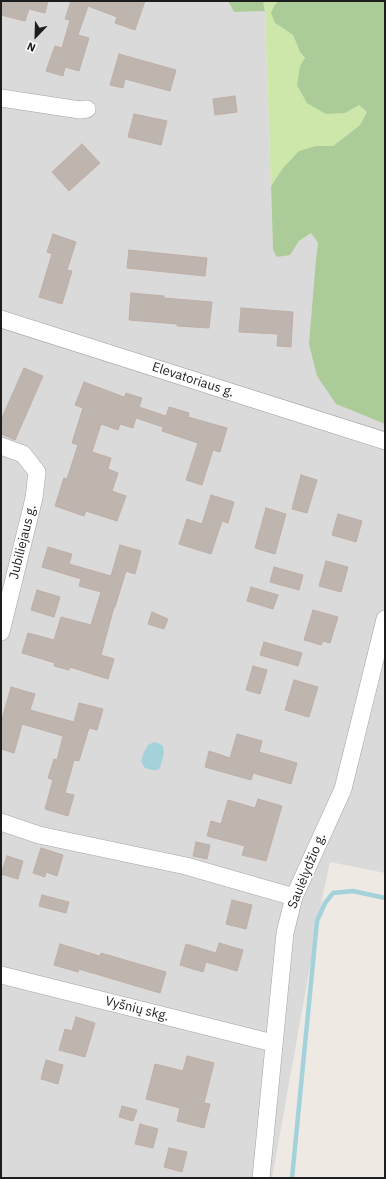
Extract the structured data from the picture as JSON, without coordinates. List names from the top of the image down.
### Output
{
  "streets": {
    "street": [
      "Elevatoriaus g.",
      "Jubiliejaus g.",
      "Saulėlydžio g.",
      "Vyšnių skg."
    ]
  },
  "crossings": [
    ["Saulėlydžio g.", "Vyšnių skg."]
  ],
  "north": "bottom left"
}
